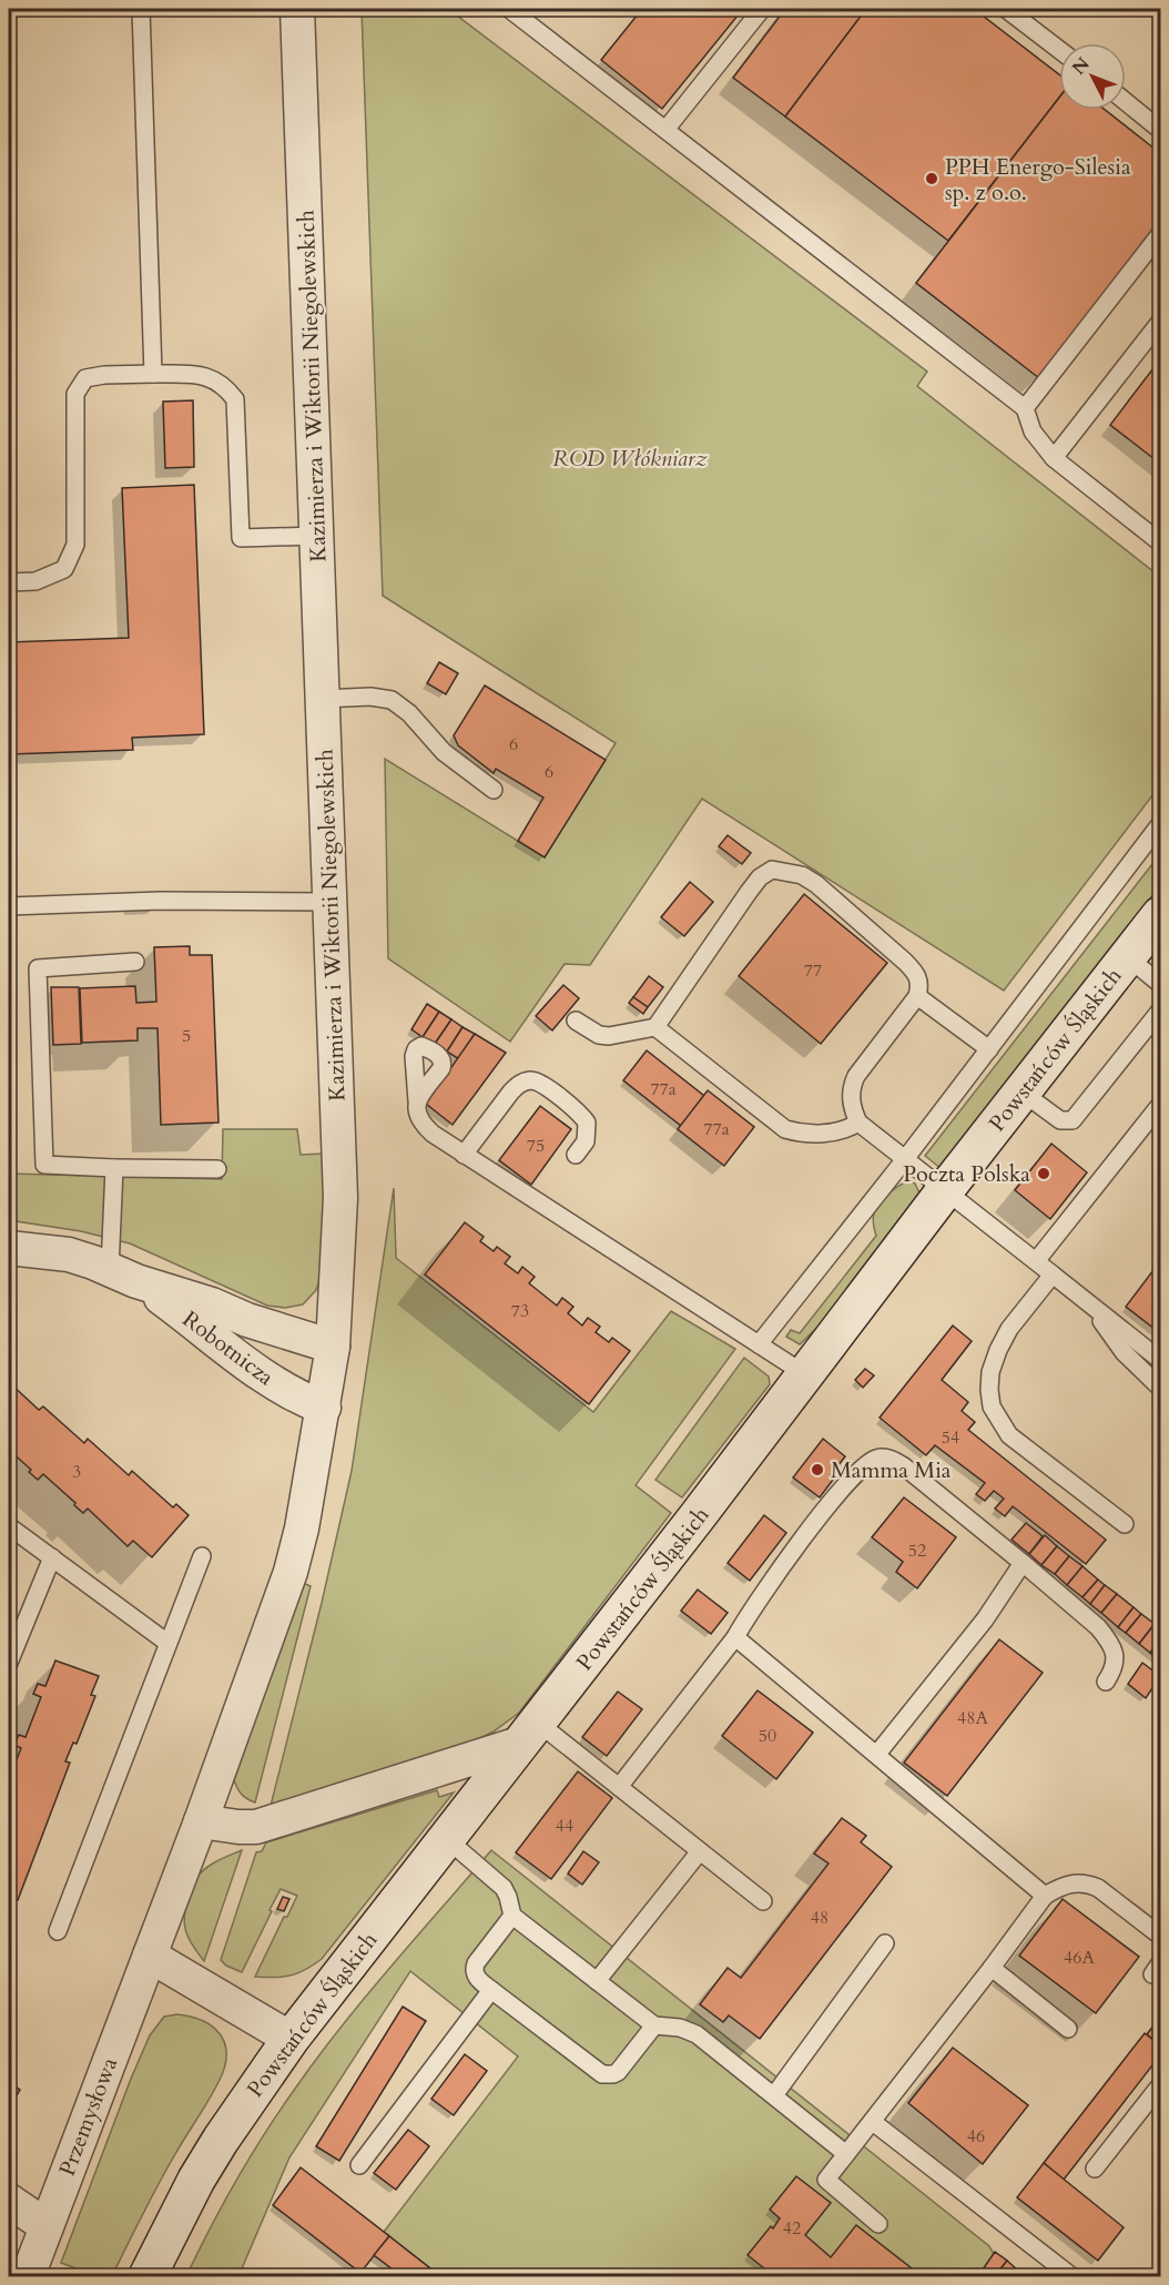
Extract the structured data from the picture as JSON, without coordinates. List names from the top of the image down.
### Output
{
  "streets": {
    "main road": ["Powstańców Śląskich"],
    "street": ["Kazimierza i Wiktorii Niegolewskich", "Robotnicza", "Przemysłowa"]
  },
  "crossings": [
    ["Kazimierza i Wiktorii Niegolewskich", "Robotnicza"],
    ["Kazimierza i Wiktorii Niegolewskich", "Przemysłowa"]
  ],
  "parks": ["ROD Włókniarz"],
  "places": ["PPH Energo-Silesia sp. z o.o.", "Poczta Polska", "Mamma Mia"],
  "house_numbers": [
    "6",
    "6",
    "77",
    "5",
    "77a",
    "77a",
    "75",
    "73",
    "54",
    "3",
    "52",
    "48A",
    "50",
    "44",
    "48",
    "46A",
    "46",
    "42"
  ],
  "north": "top left"
}
